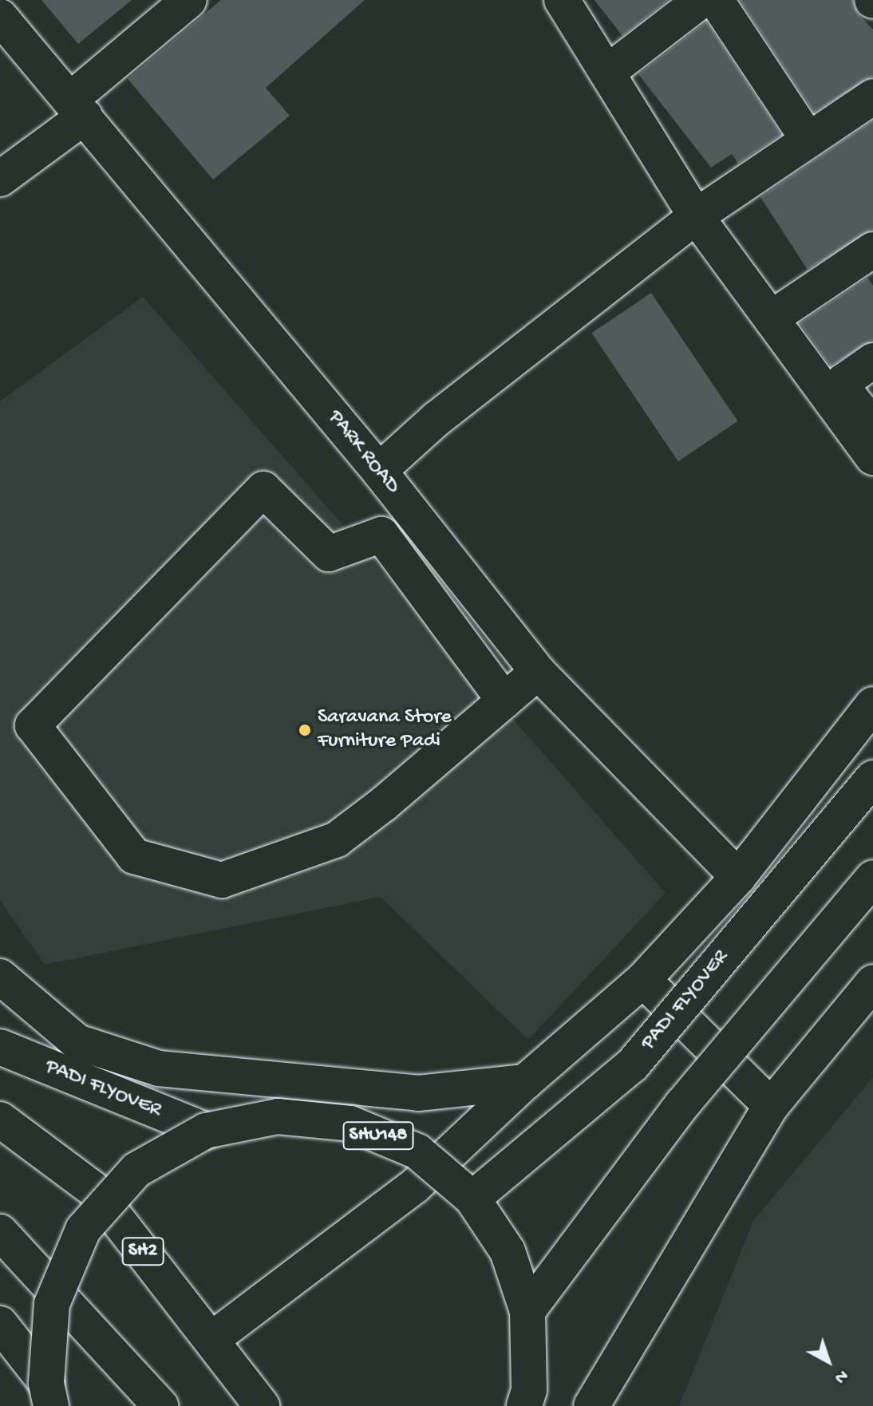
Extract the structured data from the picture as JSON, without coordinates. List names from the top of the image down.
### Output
{
  "streets": {
    "main road": [
      "PARK ROAD",
      "PADI FLYOVER",
      "SHU148",
      "SH2"
    ]
  },
  "places": ["Saravana Store Furniture Padi"],
  "north": "bottom right"
}
